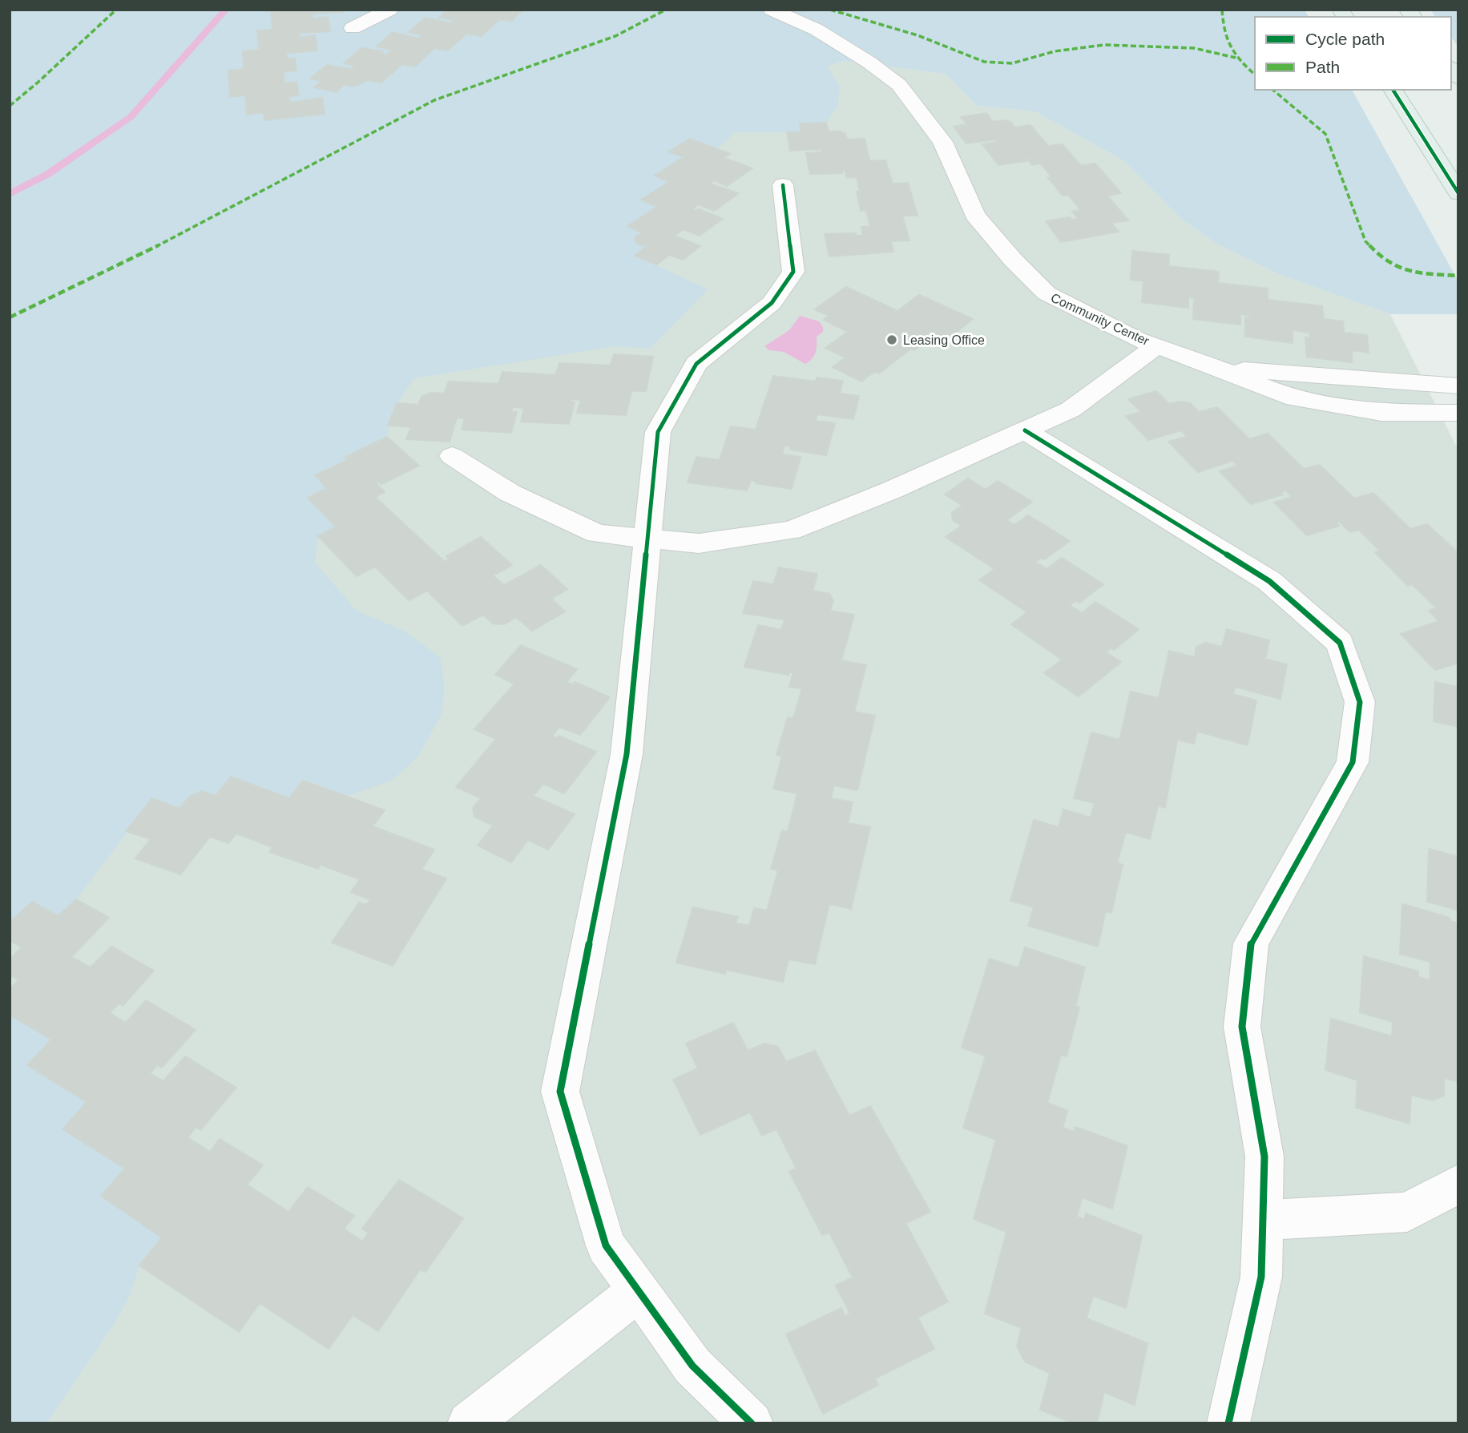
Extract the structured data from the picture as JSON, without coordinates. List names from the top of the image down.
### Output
{
  "streets": {
    "street": ["Community Center"]
  },
  "places": ["Leasing Office"],
  "legend": ["Cycle path", "Path"]
}
